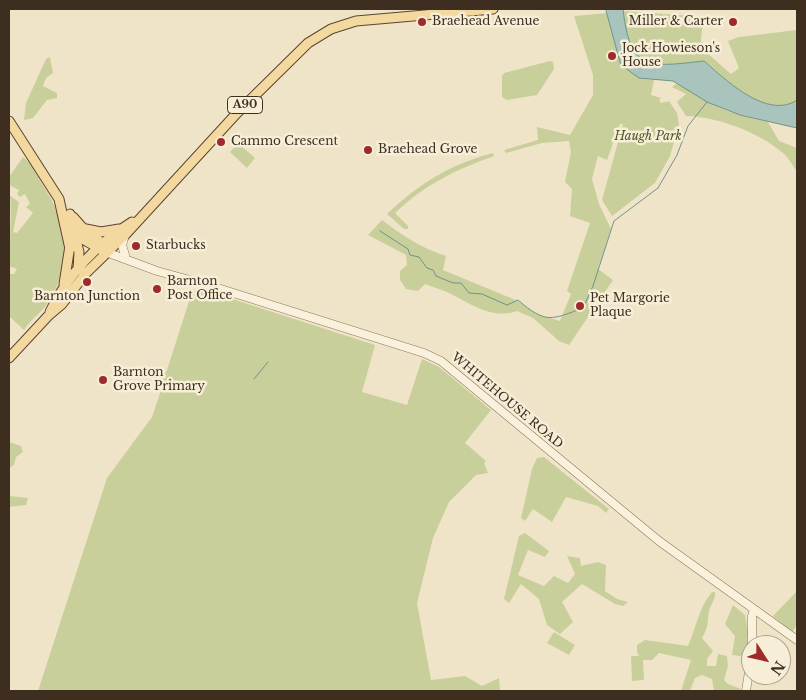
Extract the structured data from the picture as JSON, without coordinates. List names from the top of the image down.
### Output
{
  "streets": {
    "main road": ["A90"],
    "street": ["WHITEHOUSE ROAD"]
  },
  "crossings": [
    ["A90", "WHITEHOUSE ROAD"]
  ],
  "parks": ["Haugh Park"],
  "places": [
    "Braehead Avenue",
    "Miller & Carter",
    "Jock Howieson's House",
    "Cammo Crescent",
    "Braehead Grove",
    "Starbucks",
    "Barnton Junction",
    "Barnton Post Office",
    "Pet Margorie Plaque",
    "Barnton Grove Primary"
  ],
  "north": "bottom right"
}
